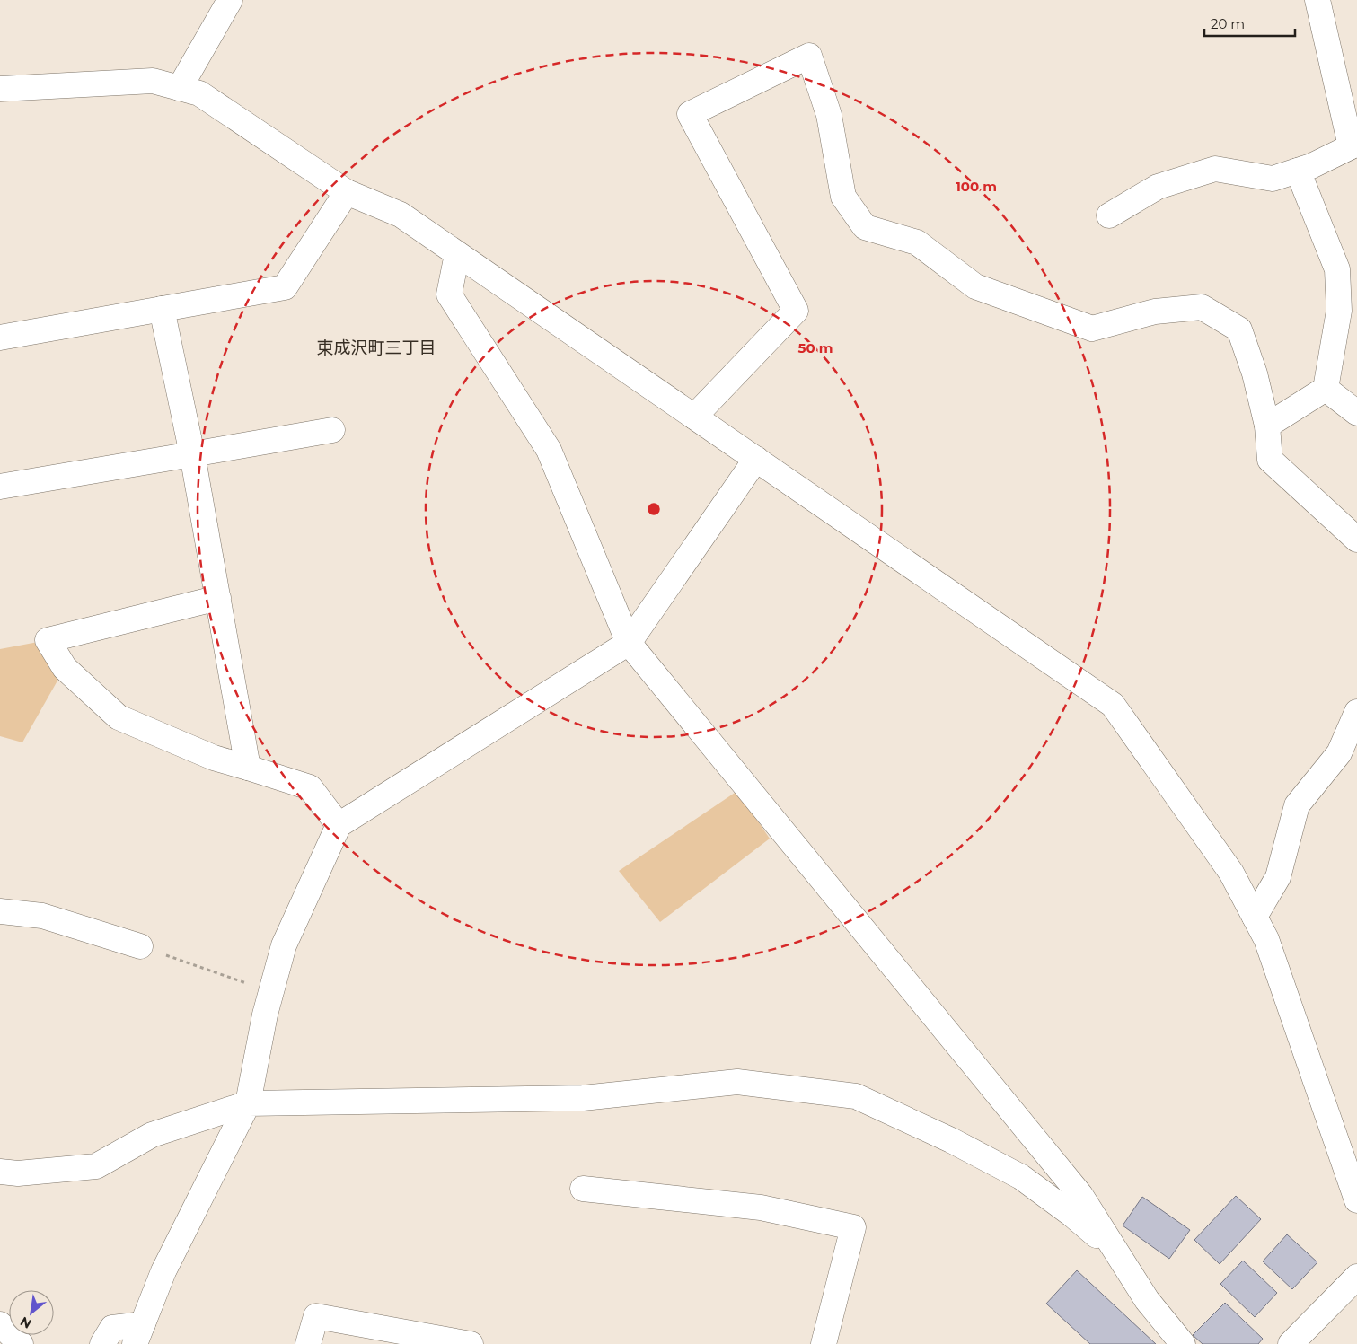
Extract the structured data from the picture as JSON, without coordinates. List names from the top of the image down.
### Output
{
  "districts": ["東成沢町三丁目"],
  "scale_bar": "20 m",
  "north": "bottom left",
  "rings": ["100 m", "50 m"]
}
